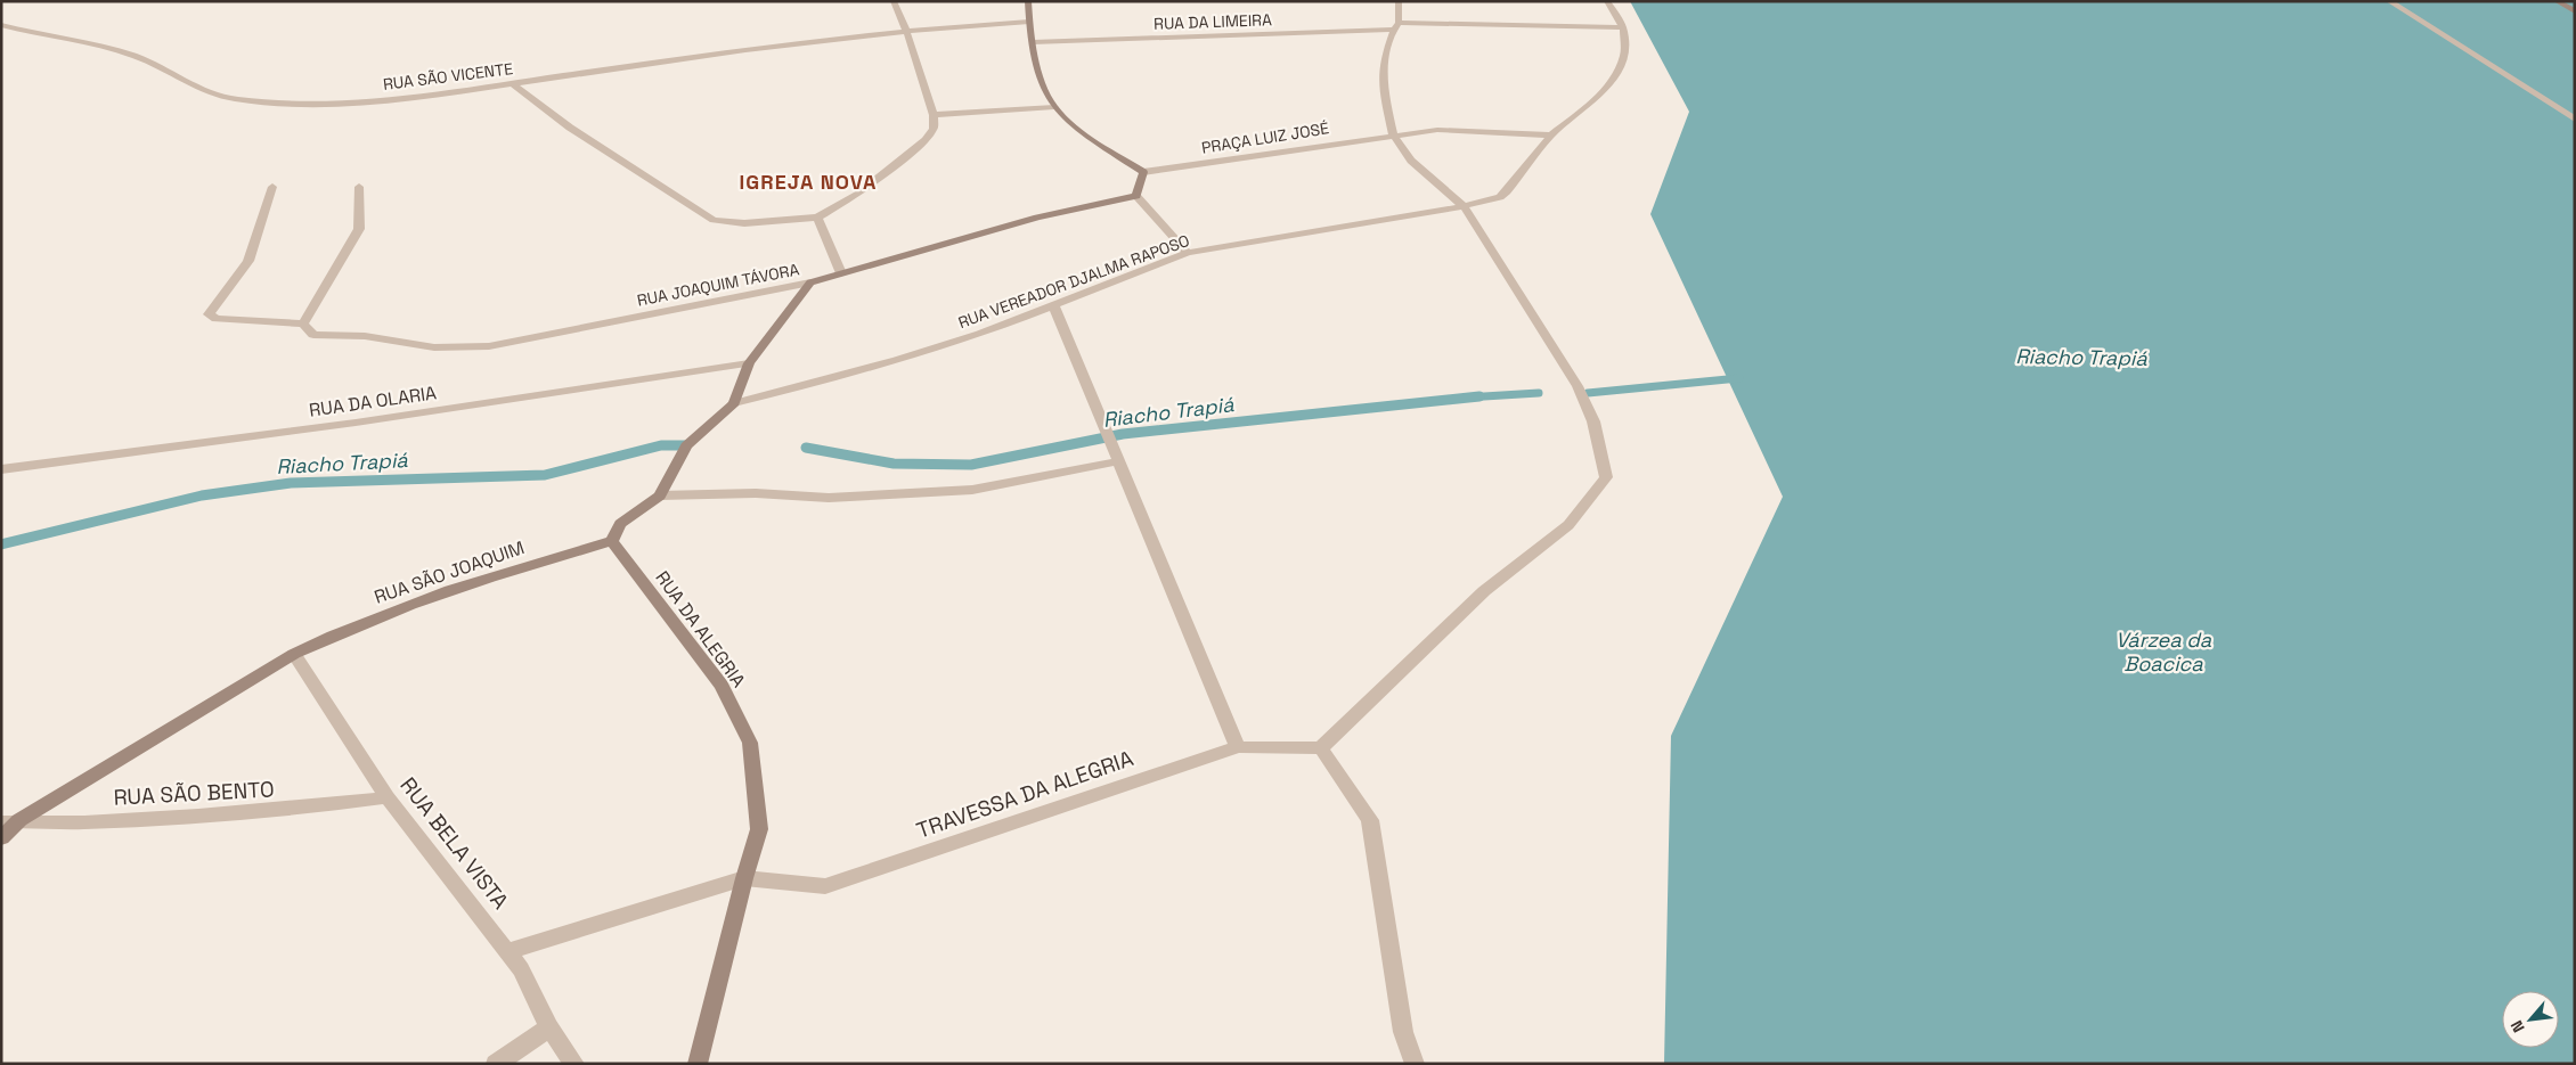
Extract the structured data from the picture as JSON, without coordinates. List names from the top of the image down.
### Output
{
  "streets": {
    "street": [
      "RUA DA LIMEIRA",
      "RUA SÃO VICENTE",
      "PRAÇA LUIZ JOSÉ",
      "RUA VEREADOR DJALMA RAPOSO",
      "RUA JOAQUIM TÁVORA",
      "RUA DA OLARIA",
      "RUA SÃO JOAQUIM",
      "RUA DA ALEGRIA",
      "RUA SÃO BENTO",
      "TRAVESSA DA ALEGRIA",
      "RUA BELA VISTA"
    ]
  },
  "crossings": [
    ["RUA DA LIMEIRA", "RUA VEREADOR DJALMA RAPOSO"],
    ["PRAÇA LUIZ JOSÉ", "RUA VEREADOR DJALMA RAPOSO"],
    ["RUA SÃO JOAQUIM", "RUA DA ALEGRIA"],
    ["RUA SÃO JOAQUIM", "RUA SÃO BENTO"],
    ["RUA SÃO JOAQUIM", "RUA BELA VISTA"],
    ["RUA DA ALEGRIA", "TRAVESSA DA ALEGRIA"],
    ["RUA SÃO BENTO", "RUA BELA VISTA"]
  ],
  "districts": ["IGREJA NOVA"],
  "water": ["Riacho Trapiá", "Várzea da Boacica"],
  "north": "bottom left"
}
